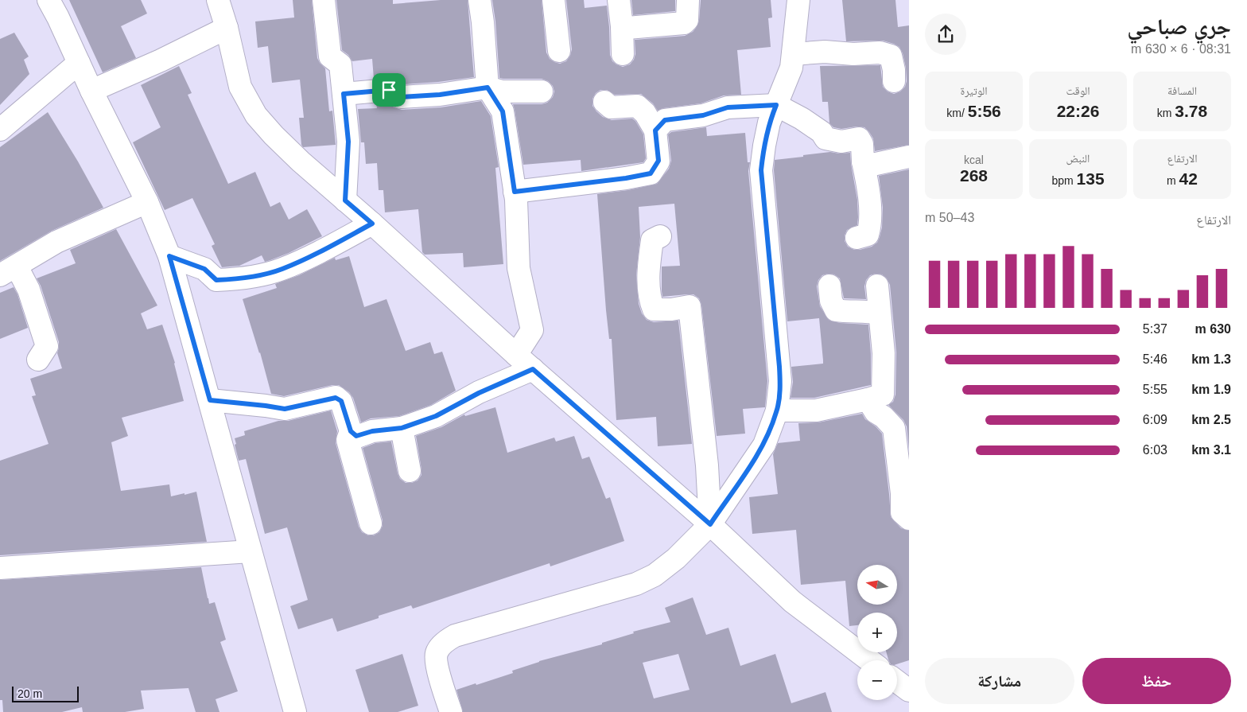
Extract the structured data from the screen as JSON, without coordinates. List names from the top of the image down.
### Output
{
  "scale_bar": "20 m",
  "north": "left",
  "page": {
    "heading": ["جري صباحي", "08:31 · 6 × 630 m"],
    "stats": [
      ["المسافة", "3.78 km"],
      ["الوقت", "22:26"],
      ["الوتيرة", "5:56 /km"],
      ["الارتفاع", "42 m"],
      ["النبض", "135 bpm"],
      ["kcal", "268"]
    ],
    "chart": ["الارتفاع", "43–50 m"],
    "list": [
      {
        "name": "630 m",
        "note": "5:37"
      },
      {
        "name": "1.3 km",
        "note": "5:46"
      },
      {
        "name": "1.9 km",
        "note": "5:55"
      },
      {
        "name": "2.5 km",
        "note": "6:09"
      },
      {
        "name": "3.1 km",
        "note": "6:03"
      }
    ],
    "map_buttons": ["+", "−"],
    "buttons": ["حفظ", "مشاركة"],
    "scale": "20 m"
  }
}
